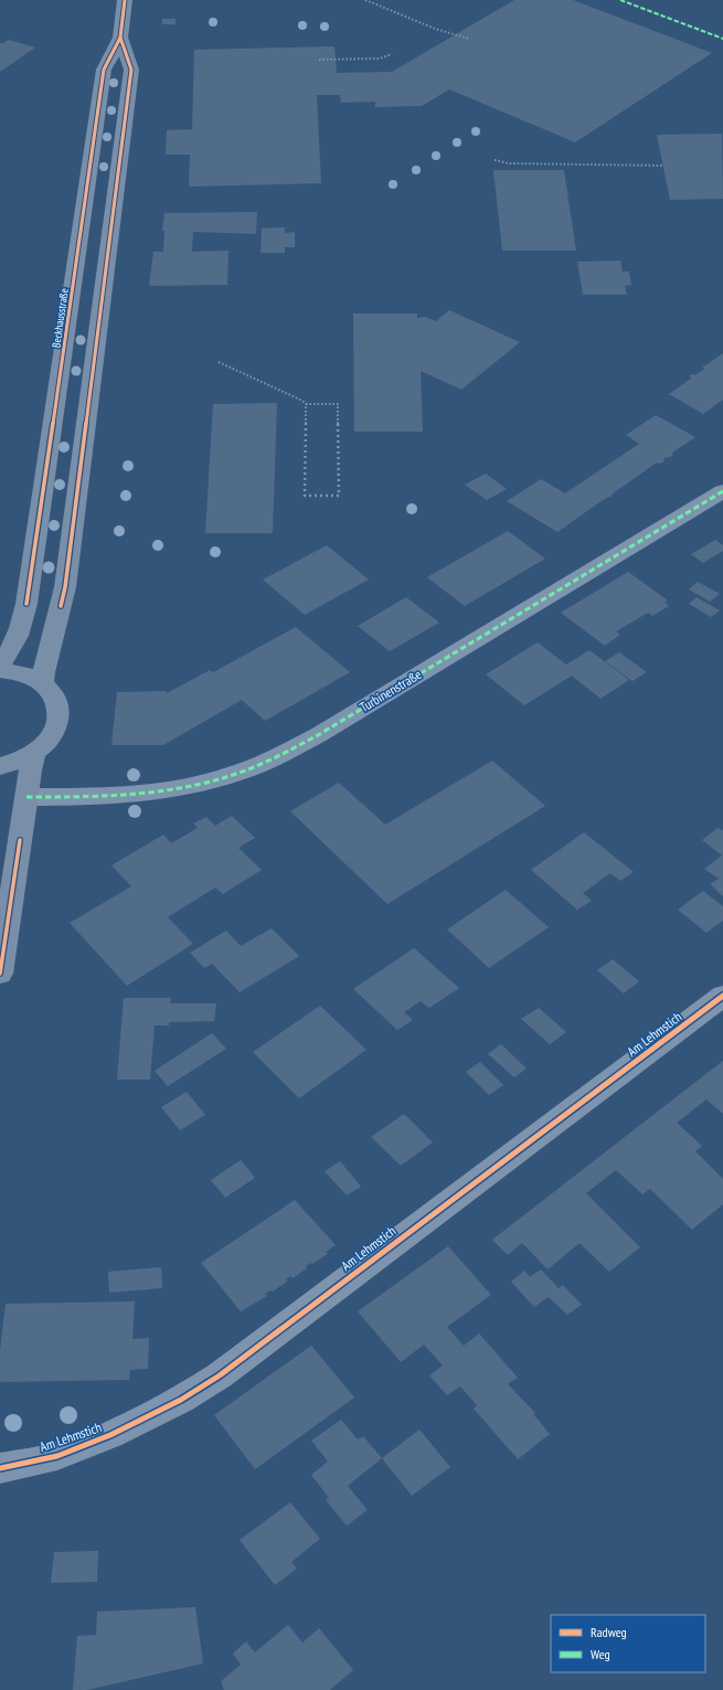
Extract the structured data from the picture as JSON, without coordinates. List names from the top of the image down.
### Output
{
  "streets": {
    "main road": ["Beckhausstraße"],
    "street": ["Turbinenstraße", "Am Lehmstich"]
  },
  "legend": ["Radweg", "Weg"]
}
